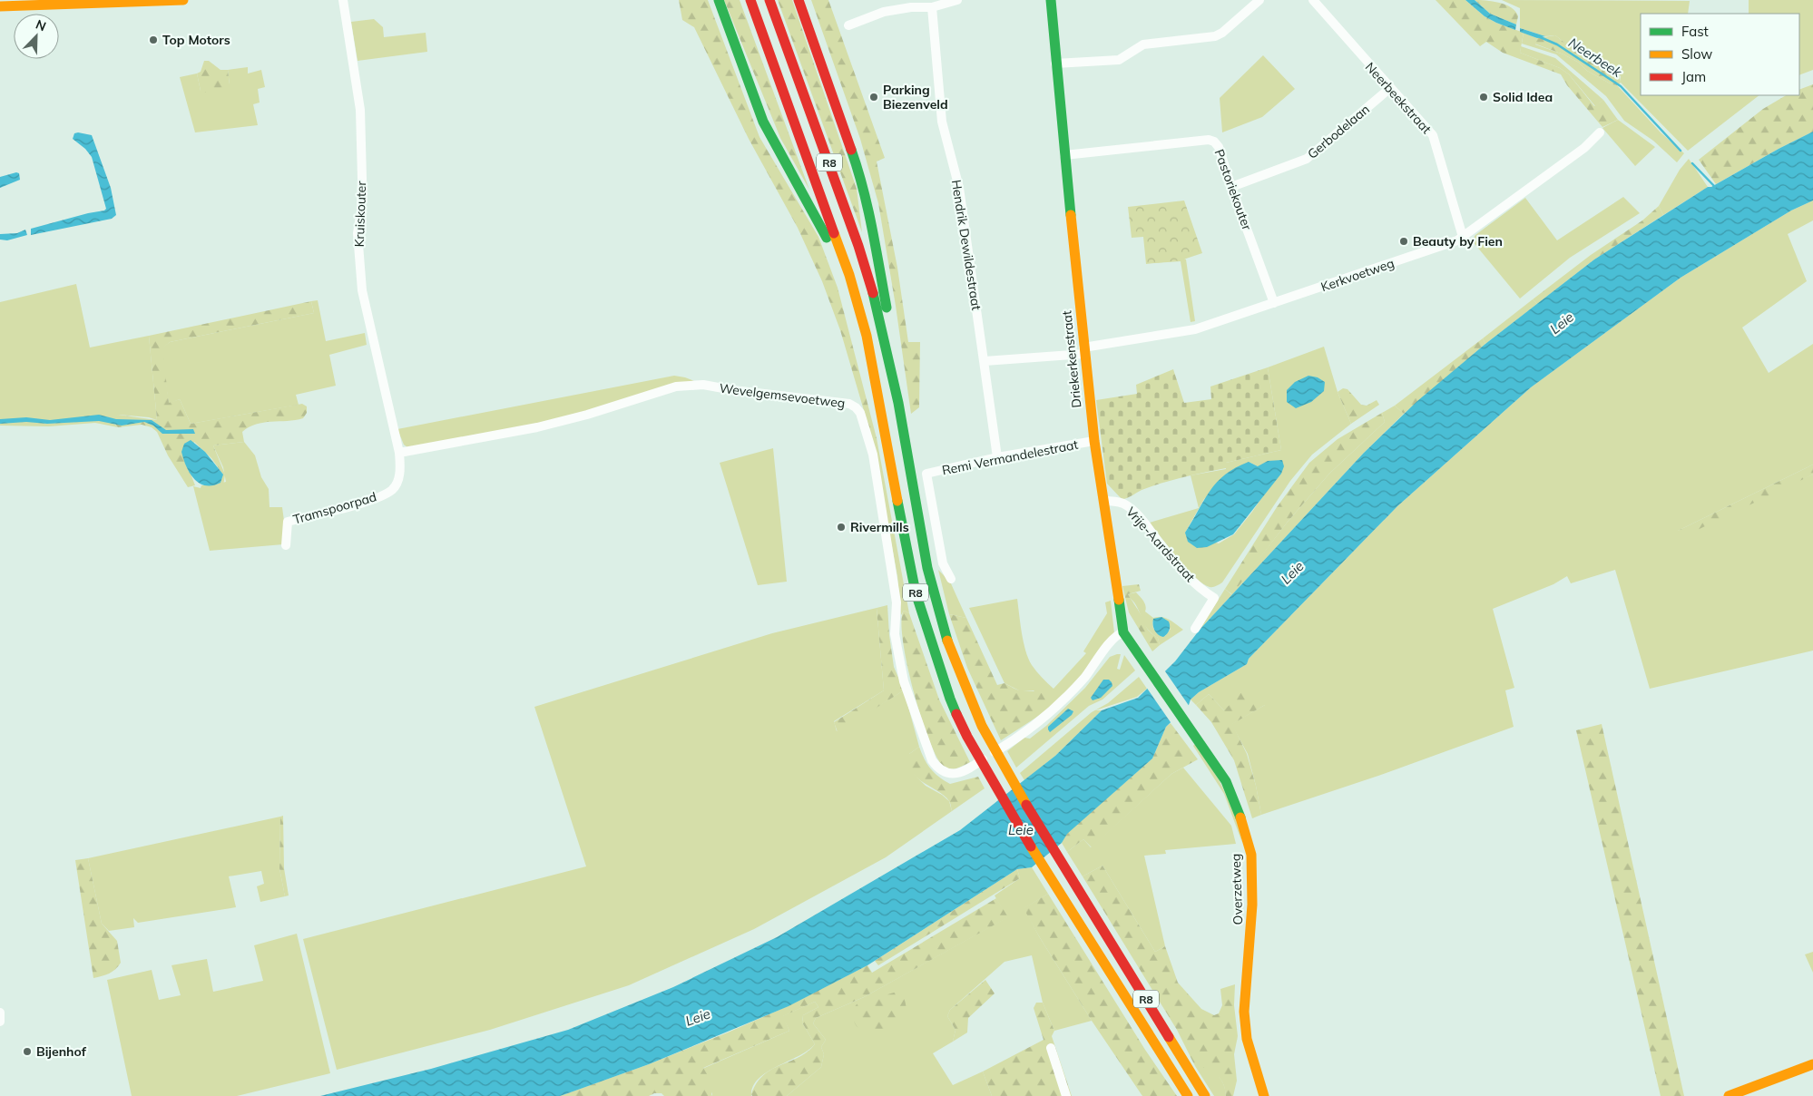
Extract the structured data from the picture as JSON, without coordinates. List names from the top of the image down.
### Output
{
  "streets": {
    "main road": ["R8", "Driekerkenstraat", "Overzetweg"],
    "street": [
      "Neerbeekstraat",
      "Gerbodelaan",
      "Pastoriekouter",
      "Kruiskouter",
      "Hendrik Dewildestraat",
      "Kerkvoetweg",
      "Wevelgemsevoetweg",
      "Remi Vermandelestraat",
      "Tramspoorpad",
      "Vrije-Aardstraat"
    ]
  },
  "crossings": [
    ["Neerbeekstraat", "Gerbodelaan"],
    ["Neerbeekstraat", "Kerkvoetweg"],
    ["Gerbodelaan", "Pastoriekouter"],
    ["Pastoriekouter", "Kerkvoetweg"],
    ["Pastoriekouter", "Driekerkenstraat"],
    ["Kruiskouter", "Wevelgemsevoetweg"],
    ["Kruiskouter", "Tramspoorpad"],
    ["Hendrik Dewildestraat", "Kerkvoetweg"],
    ["Hendrik Dewildestraat", "Remi Vermandelestraat"],
    ["Kerkvoetweg", "Driekerkenstraat"],
    ["Driekerkenstraat", "Wevelgemsevoetweg"],
    ["Driekerkenstraat", "Remi Vermandelestraat"],
    ["Driekerkenstraat", "Vrije-Aardstraat"],
    ["Driekerkenstraat", "Overzetweg"],
    ["Wevelgemsevoetweg", "Tramspoorpad"]
  ],
  "water": ["Neerbeek", "Leie"],
  "places": [
    "Top Motors",
    "Parking Biezenveld",
    "Solid Idea",
    "Beauty by Fien",
    "Rivermills",
    "Bijenhof"
  ],
  "legend": ["Fast", "Slow", "Jam"],
  "north": "top right"
}
